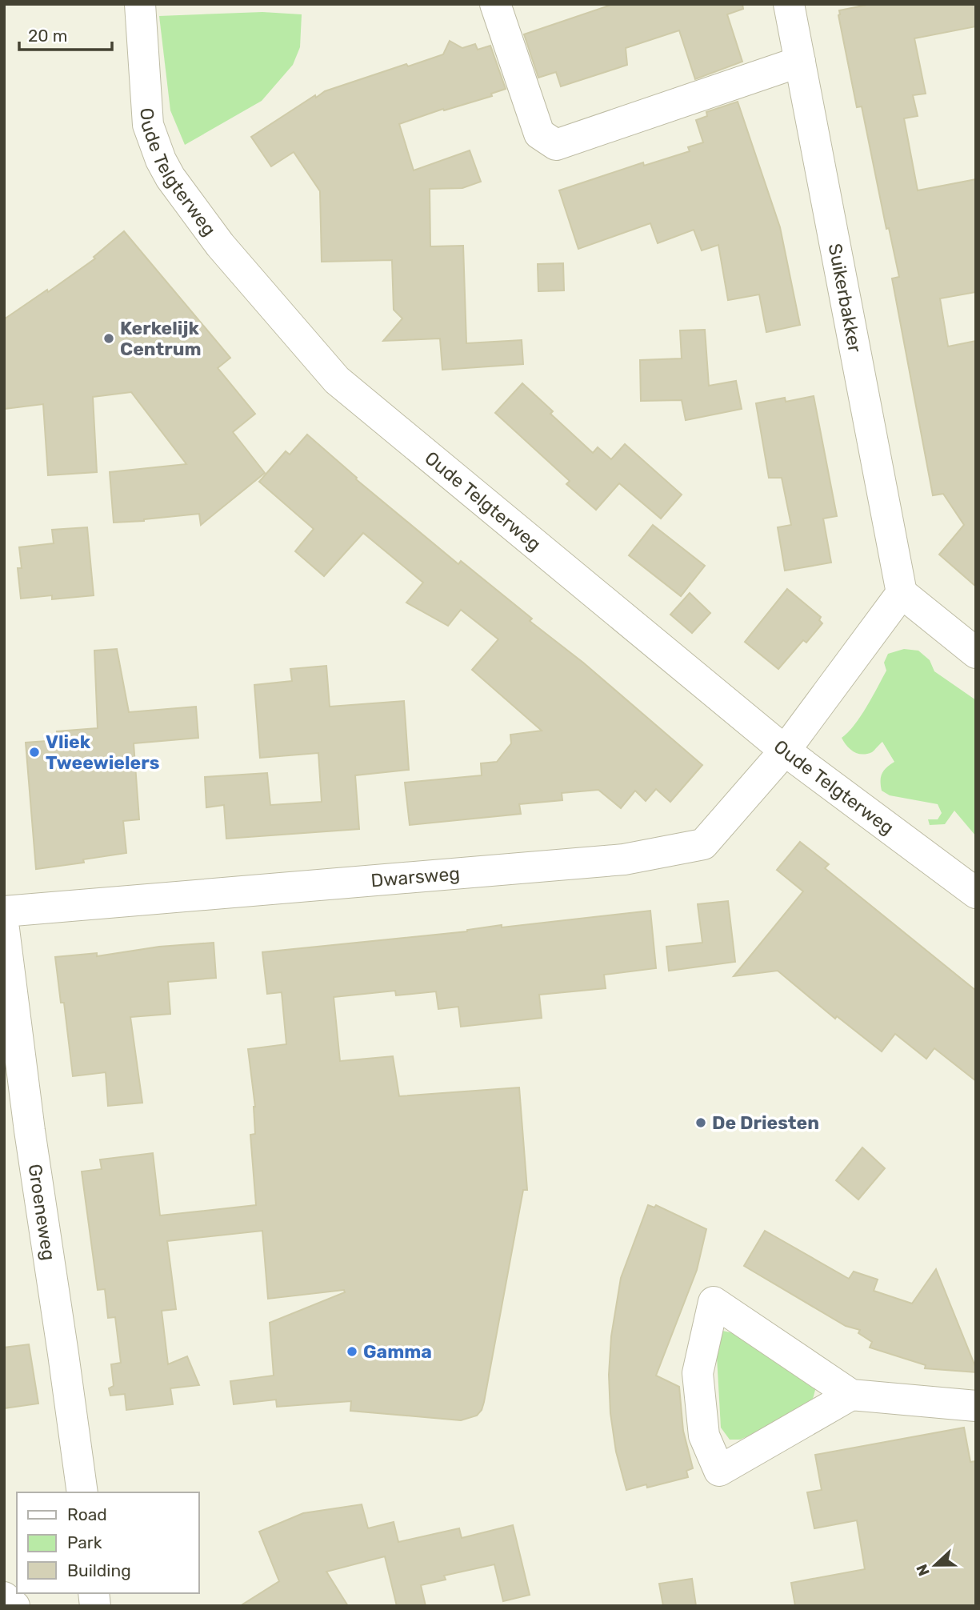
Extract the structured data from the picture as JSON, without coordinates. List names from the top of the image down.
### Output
{
  "streets": {
    "street": [
      "Oude Telgterweg",
      "Suikerbakker",
      "Dwarsweg",
      "Groeneweg"
    ]
  },
  "crossings": [
    ["Oude Telgterweg", "Dwarsweg"]
  ],
  "places": [
    "Kerkelijk Centrum",
    "Vliek Tweewielers",
    "De Driesten",
    "Gamma"
  ],
  "legend": ["Road", "Park", "Building"],
  "scale_bar": "20 m",
  "north": "left"
}
